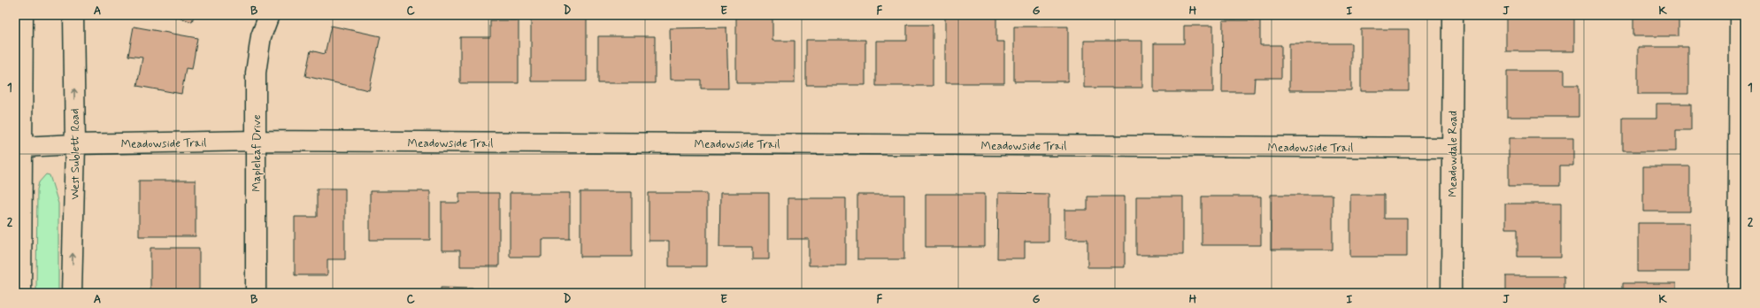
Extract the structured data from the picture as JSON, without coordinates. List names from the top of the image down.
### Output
{
  "streets": {
    "street": [
      "Meadowside Trail",
      "Mapleleaf Drive",
      "West Sublett Road",
      "Meadowdale Road"
    ]
  },
  "crossings": [
    ["Meadowside Trail", "Mapleleaf Drive"],
    ["Meadowside Trail", "West Sublett Road"],
    ["Meadowside Trail", "Meadowdale Road"]
  ],
  "grid": {
    "columns": [
      "A",
      "B",
      "C",
      "D",
      "E",
      "F",
      "G",
      "H",
      "I",
      "J",
      "K"
    ],
    "rows": ["1", "2"]
  }
}
